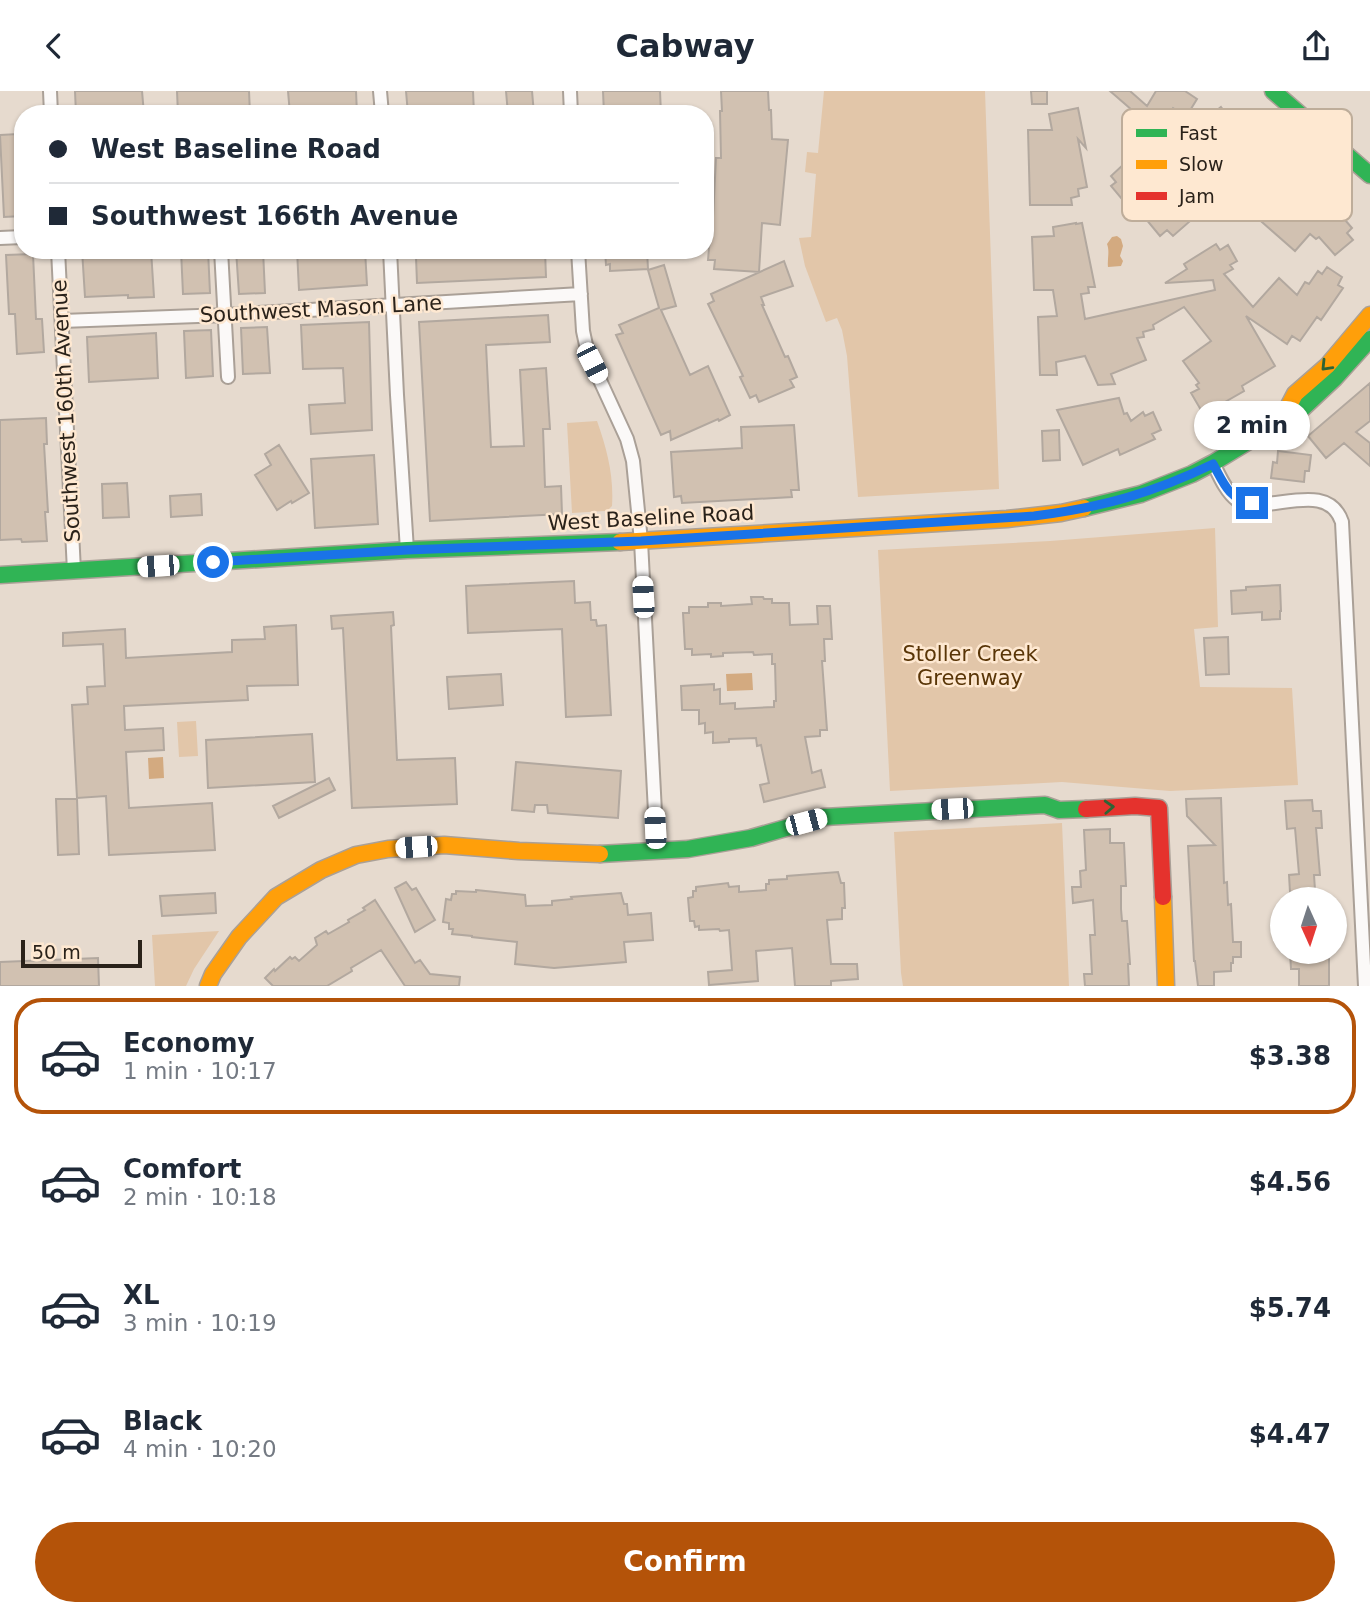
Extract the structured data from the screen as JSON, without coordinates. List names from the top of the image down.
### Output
{
  "streets": {
    "street": ["Southwest Mason Lane", "Southwest 160th Avenue", "West Baseline Road"]
  },
  "crossings": [
    ["Southwest Mason Lane", "Southwest 160th Avenue"],
    ["Southwest 160th Avenue", "West Baseline Road"]
  ],
  "parks": ["Stoller Creek Greenway"],
  "legend": ["Fast", "Slow", "Jam"],
  "scale_bar": "50 m",
  "north": "bottom",
  "page": {
    "header": "Cabway",
    "banner": ["West Baseline Road", "Southwest 166th Avenue"],
    "bubble": "2 min",
    "scale": "50 m",
    "list": [
      {
        "name": "Economy",
        "note": "1 min · 10:17",
        "value": "$3.38"
      },
      {
        "name": "Comfort",
        "note": "2 min · 10:18",
        "value": "$4.56"
      },
      {
        "name": "XL",
        "note": "3 min · 10:19",
        "value": "$5.74"
      },
      {
        "name": "Black",
        "note": "4 min · 10:20",
        "value": "$4.47"
      }
    ],
    "buttons": "Confirm"
  }
}
